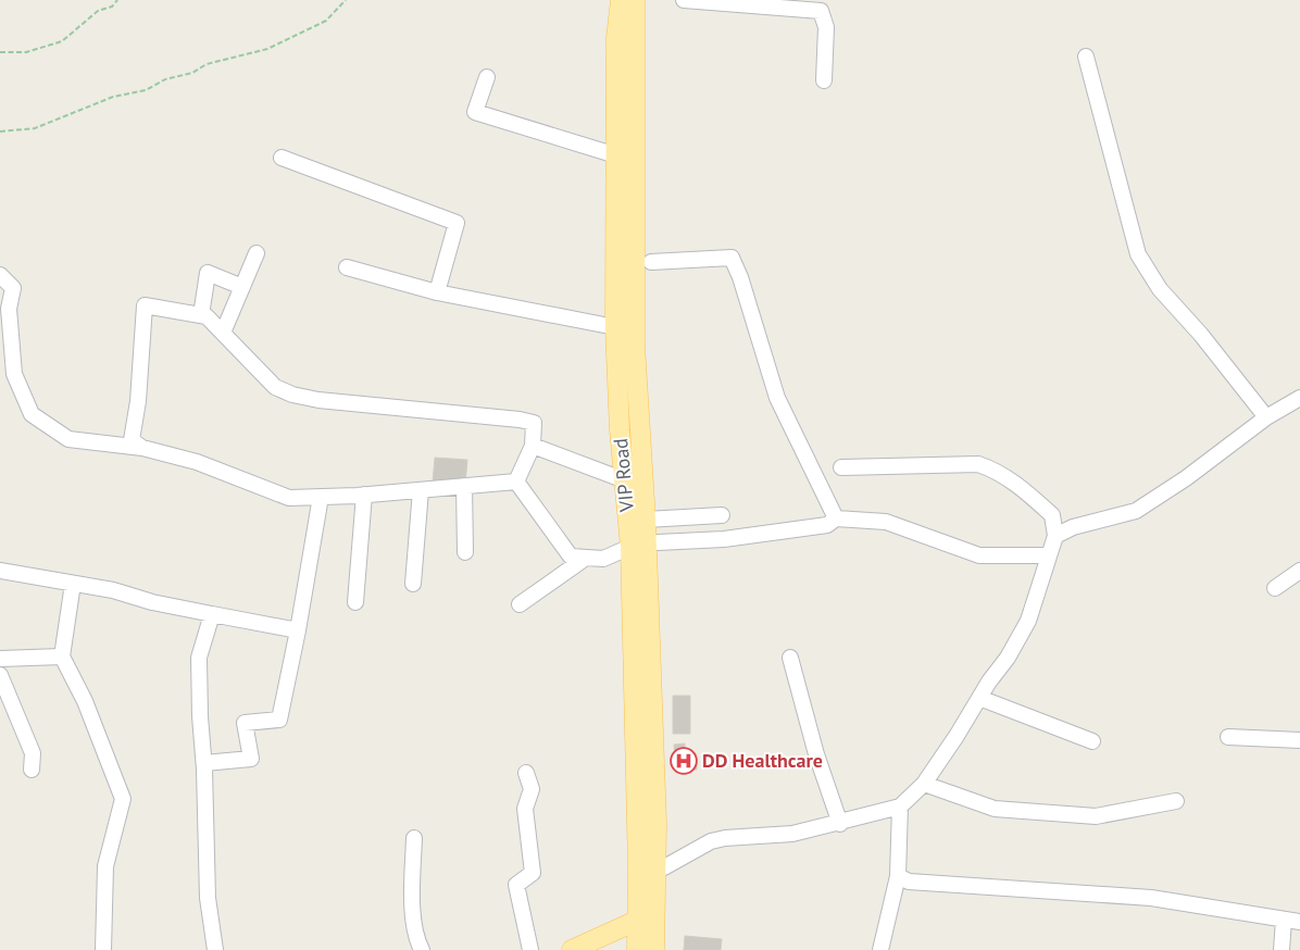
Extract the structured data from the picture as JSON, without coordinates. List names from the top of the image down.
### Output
{
  "streets": {
    "main road": ["VIP Road"]
  },
  "places": {
    "hospital": ["DD Healthcare"]
  }
}
